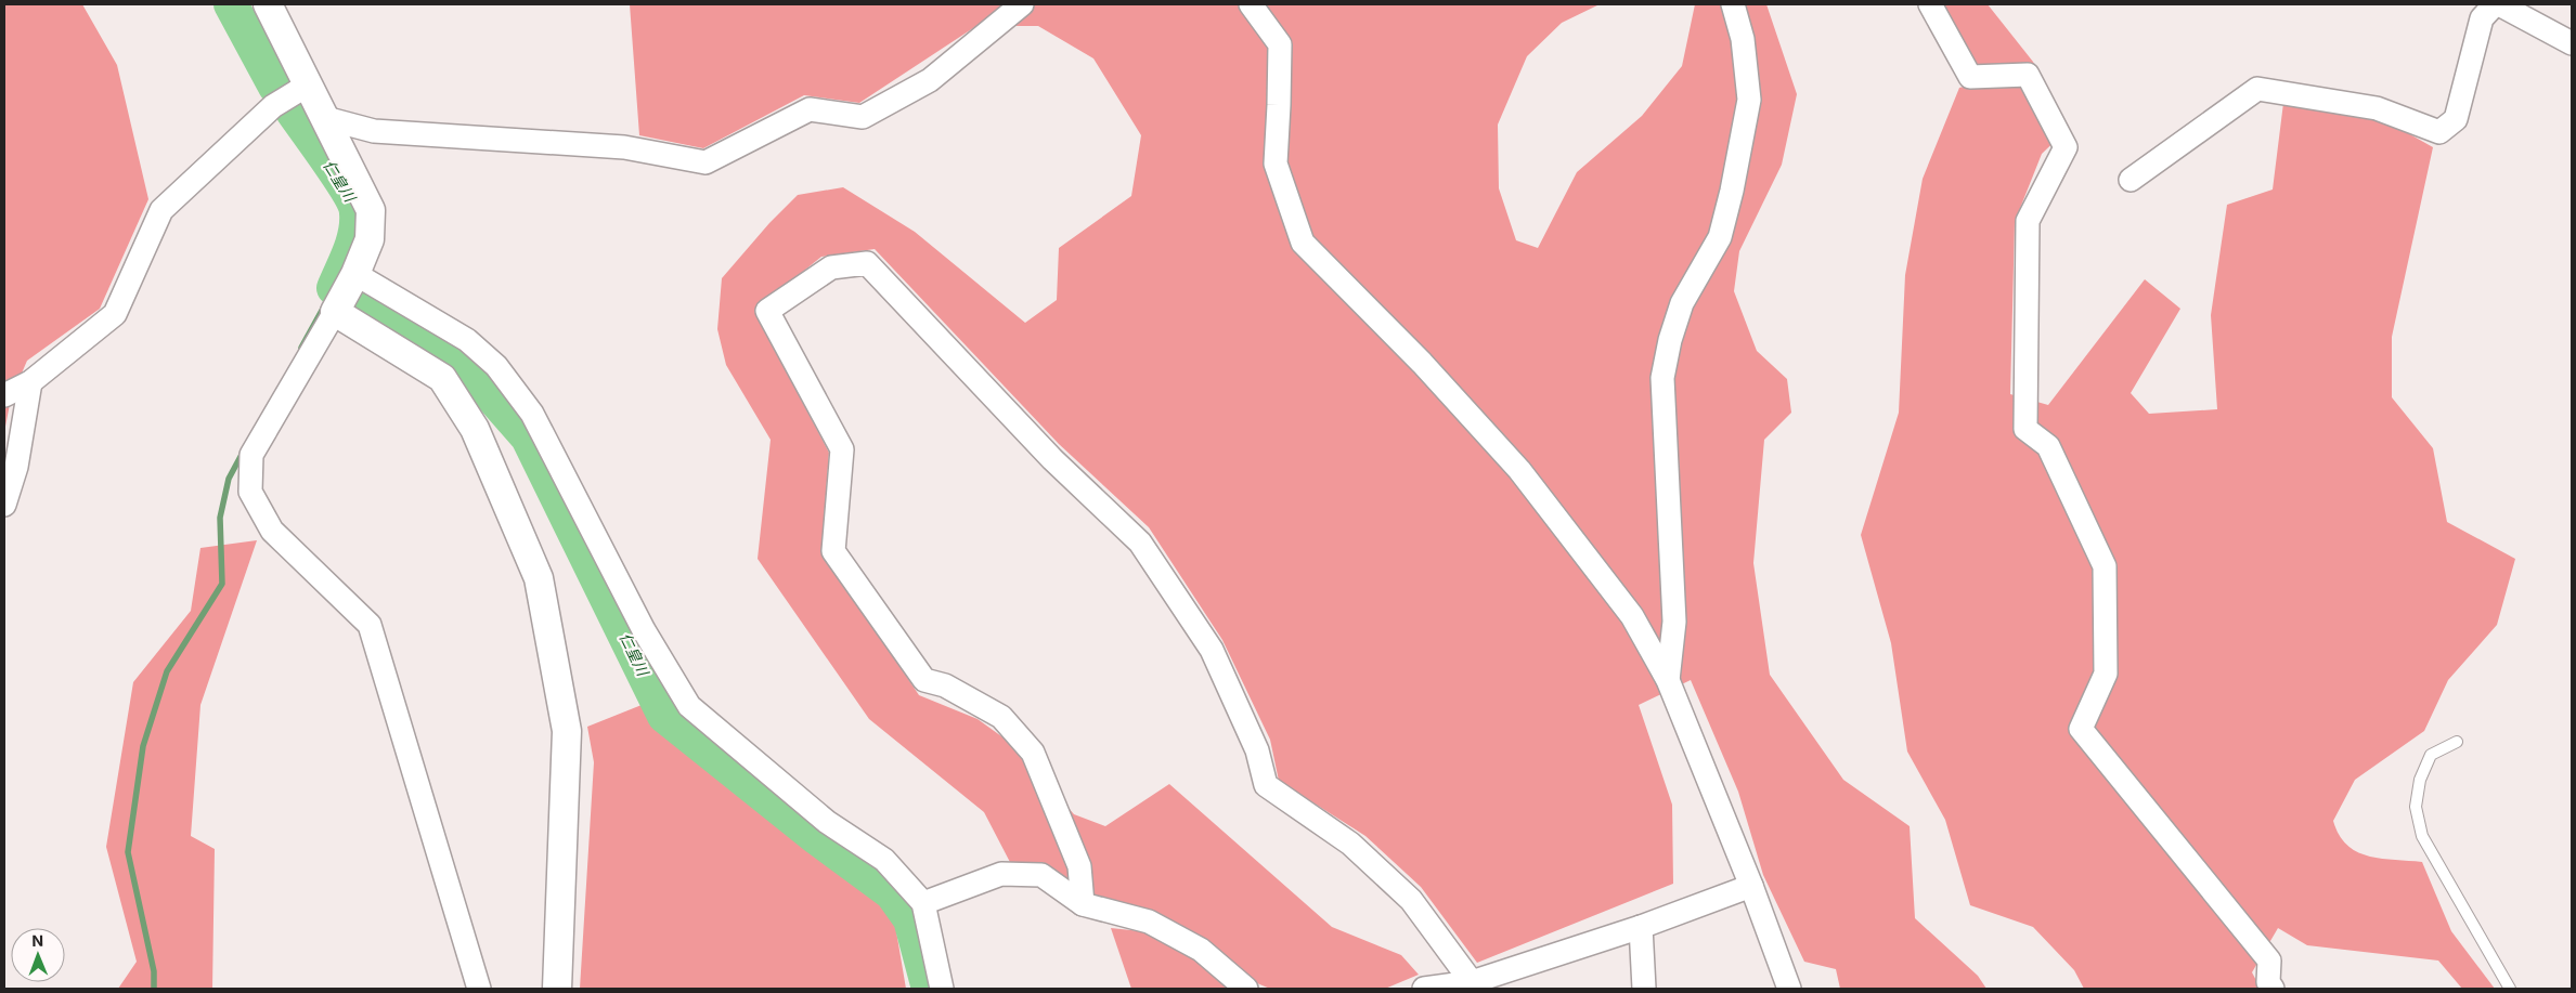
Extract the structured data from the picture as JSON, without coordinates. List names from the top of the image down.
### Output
{
  "water": ["仁皇川"],
  "north": "top"
}
